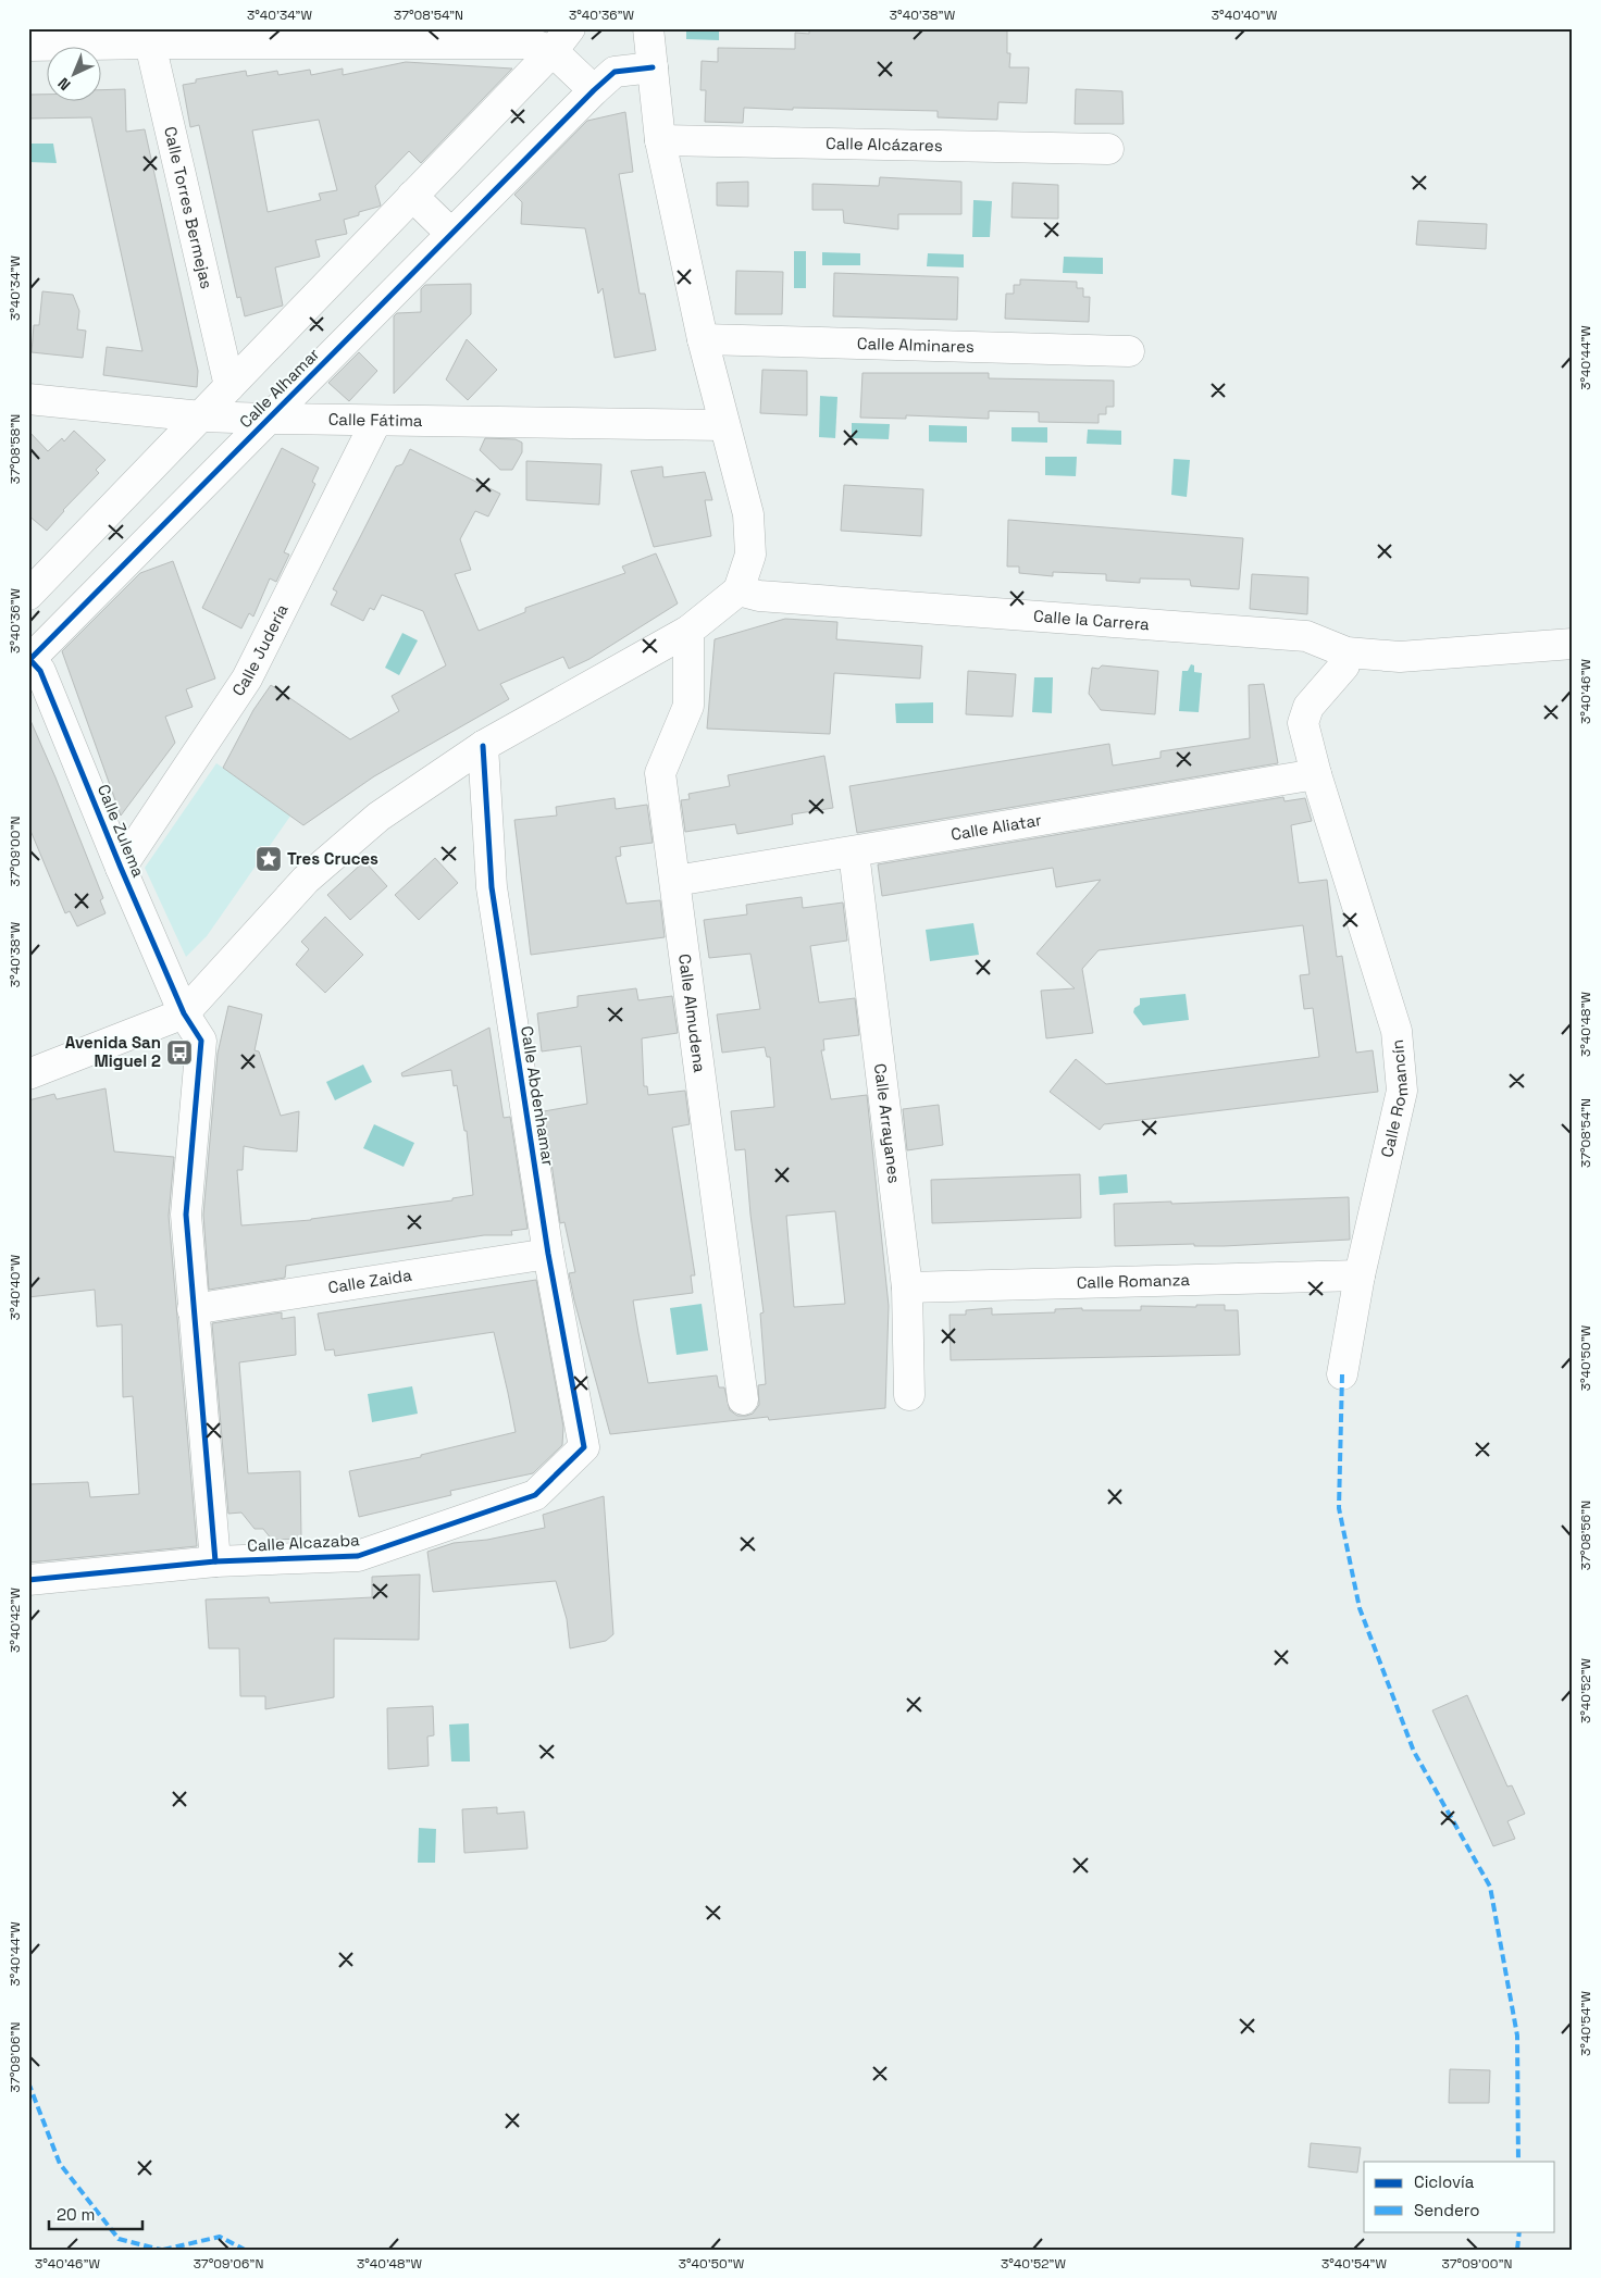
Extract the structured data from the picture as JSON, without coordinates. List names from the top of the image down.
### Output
{
  "streets": {
    "street": [
      "Calle Alcázares",
      "Calle Torres Bermejas",
      "Calle Alminares",
      "Calle Alhamar",
      "Calle Fátima",
      "Calle la Carrera",
      "Calle Judería",
      "Calle Aliatar",
      "Calle Zulema",
      "Calle Almudena",
      "Calle Abdenhamar",
      "Calle Romancín",
      "Calle Arrayanes",
      "Calle Zaida",
      "Calle Romanza",
      "Calle Alcazaba"
    ]
  },
  "crossings": [
    ["Calle Alhamar", "Calle Fátima"],
    ["Calle Alhamar", "Calle Zulema"],
    ["Calle Fátima", "Calle Judería"],
    ["Calle la Carrera", "Calle Romancín"],
    ["Calle Judería", "Calle Zulema"],
    ["Calle Aliatar", "Calle Almudena"],
    ["Calle Aliatar", "Calle Romancín"],
    ["Calle Aliatar", "Calle Arrayanes"],
    ["Calle Zulema", "Calle Zaida"],
    ["Calle Zulema", "Calle Alcazaba"],
    ["Calle Abdenhamar", "Calle Zaida"],
    ["Calle Abdenhamar", "Calle Alcazaba"],
    ["Calle Romancín", "Calle Romanza"],
    ["Calle Arrayanes", "Calle Romanza"]
  ],
  "places": {
    "place": ["Tres Cruces"],
    "bus stop": ["Avenida San Miguel 2"]
  },
  "legend": ["Ciclovía", "Sendero"],
  "scale_bar": "20 m",
  "north": "bottom left",
  "coordinates": [
    "3°40'34\"W",
    "37°08'54\"N",
    "3°40'36\"W",
    "3°40'38\"W",
    "3°40'40\"W",
    "3°40'44\"W",
    "37°08'58\"N",
    "3°40'46\"W",
    "37°09'00\"N",
    "3°40'48\"W",
    "3°40'50\"W",
    "37°08'56\"N",
    "3°40'42\"W",
    "3°40'52\"W",
    "3°40'54\"W",
    "37°09'06\"N"
  ]
}
